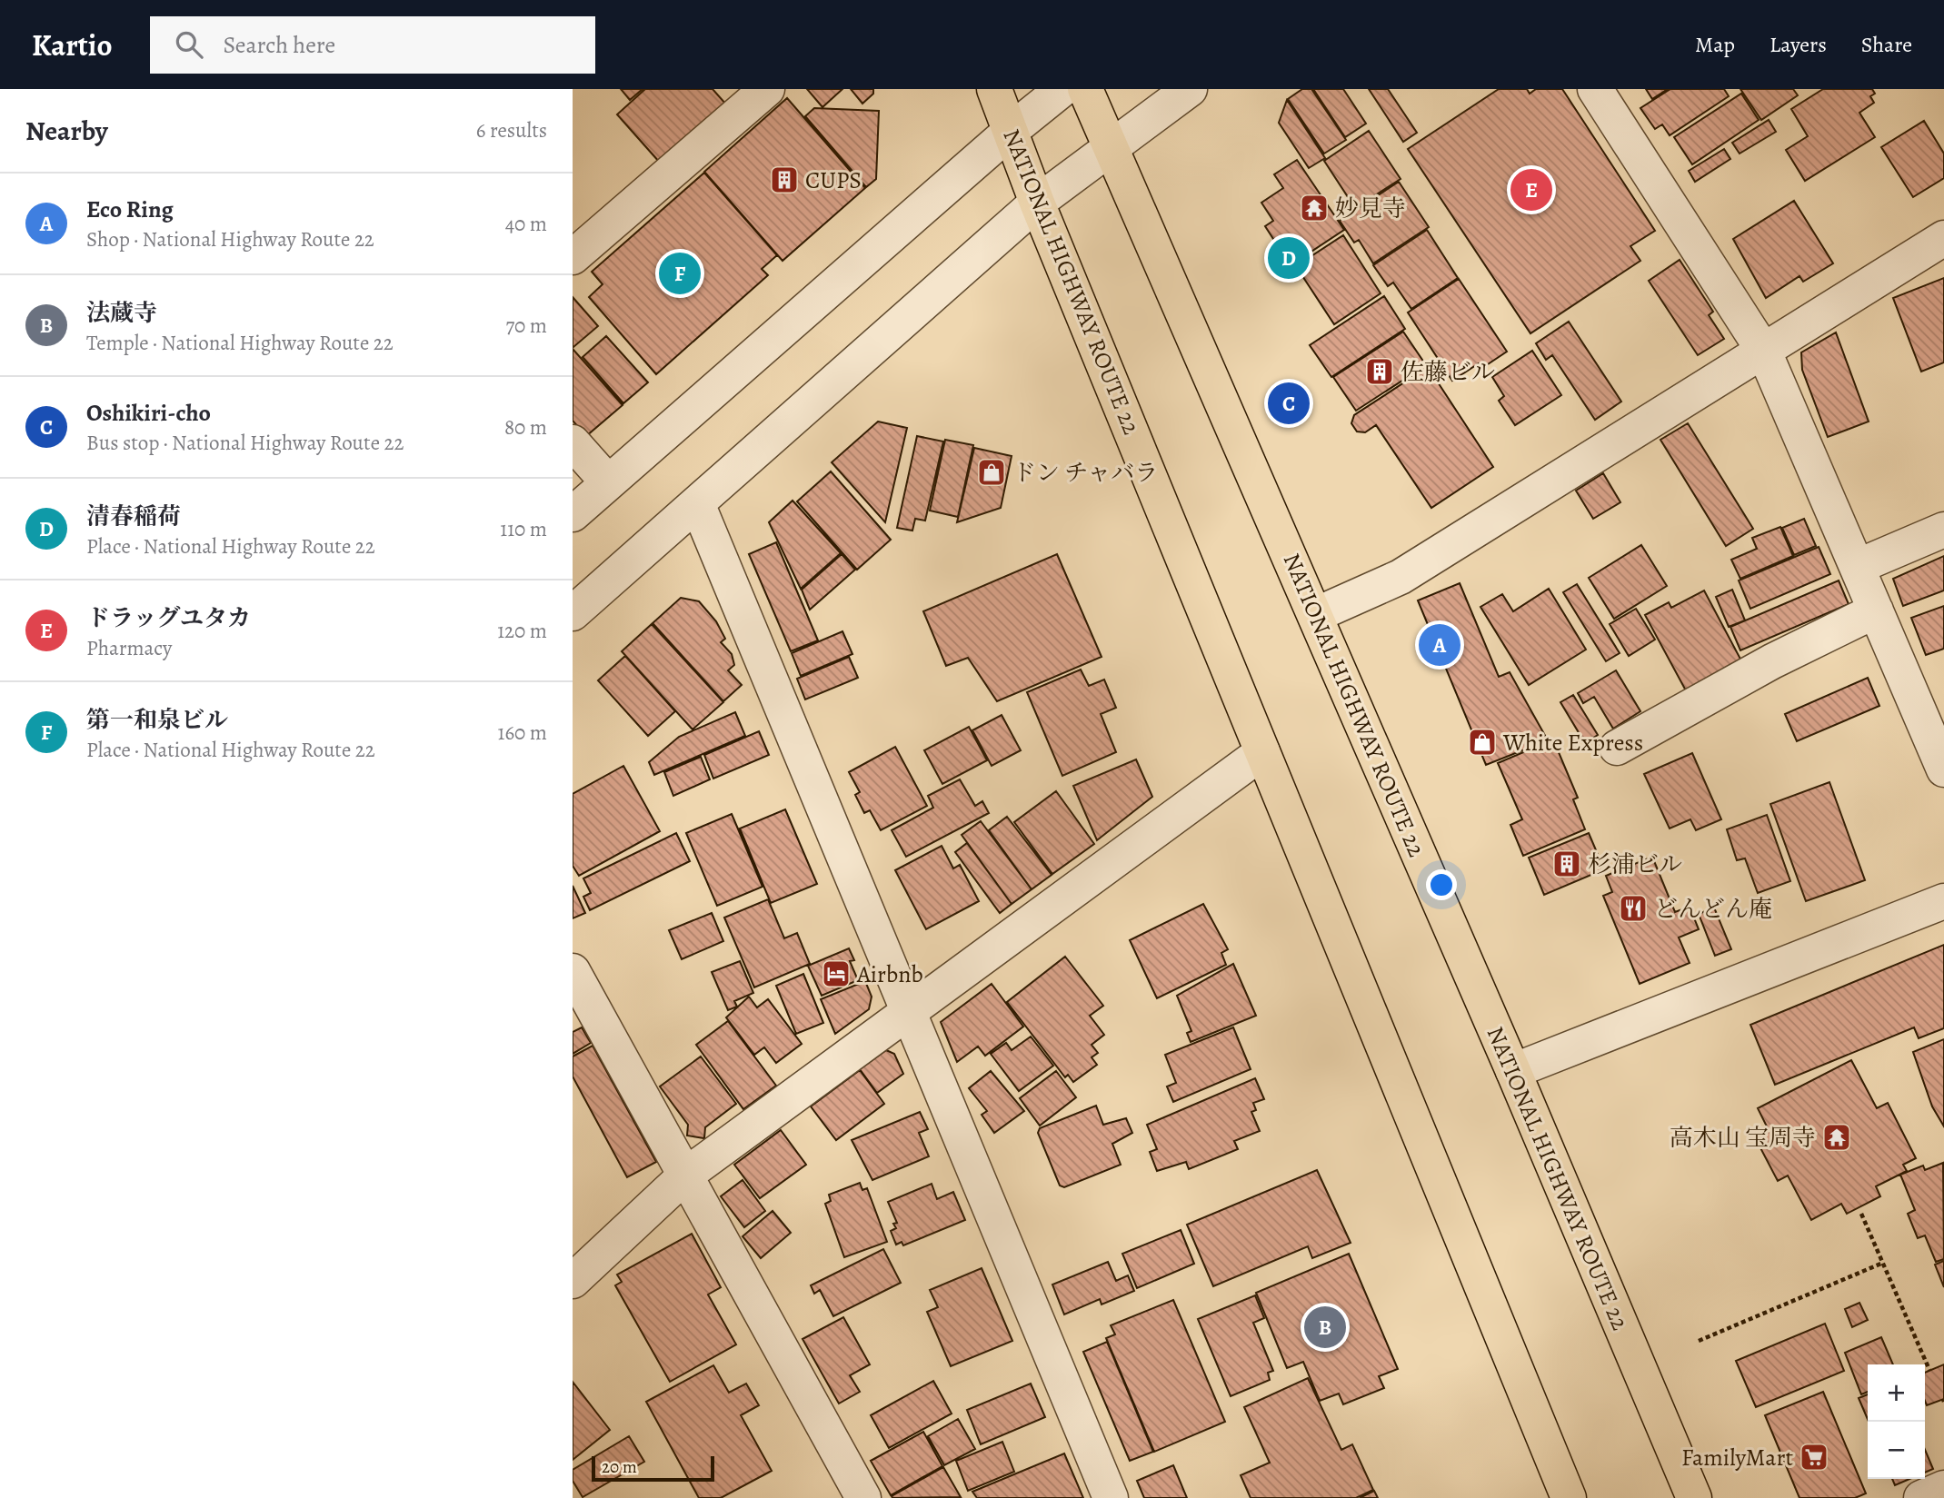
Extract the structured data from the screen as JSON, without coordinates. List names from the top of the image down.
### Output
{
  "streets": {
    "highway": ["NATIONAL HIGHWAY ROUTE 22"]
  },
  "places": {
    "building": ["CUPS", "佐藤ビル", "杉浦ビル"],
    "temple": ["妙見寺", "高木山 宝周寺"],
    "shop": ["ドン チャバラ", "White Express"],
    "restaurant": ["どんどん庵"],
    "hotel": ["Airbnb"],
    "supermarket": ["FamilyMart"]
  },
  "scale_bar": "20 m",
  "page": {
    "header": "Kartio",
    "search": "Search here",
    "nav": ["Map", "Layers", "Share"],
    "heading": ["Nearby", "6 results"],
    "pins": [
      "E",
      "D",
      "F",
      "C",
      "A",
      "B"
    ],
    "list": [
      {
        "mark": "A",
        "name": "Eco Ring",
        "note": "Shop · National Highway Route 22",
        "value": "40 m"
      },
      {
        "mark": "B",
        "name": "法蔵寺",
        "note": "Temple · National Highway Route 22",
        "value": "70 m"
      },
      {
        "mark": "C",
        "name": "Oshikiri-cho",
        "note": "Bus stop · National Highway Route 22",
        "value": "80 m"
      },
      {
        "mark": "D",
        "name": "清春稲荷",
        "note": "Place · National Highway Route 22",
        "value": "110 m"
      },
      {
        "mark": "E",
        "name": "ドラッグユタカ",
        "note": "Pharmacy",
        "value": "120 m"
      },
      {
        "mark": "F",
        "name": "第一和泉ビル",
        "note": "Place · National Highway Route 22",
        "value": "160 m"
      }
    ],
    "map_buttons": ["+", "−"],
    "scale": "20 m"
  }
}
